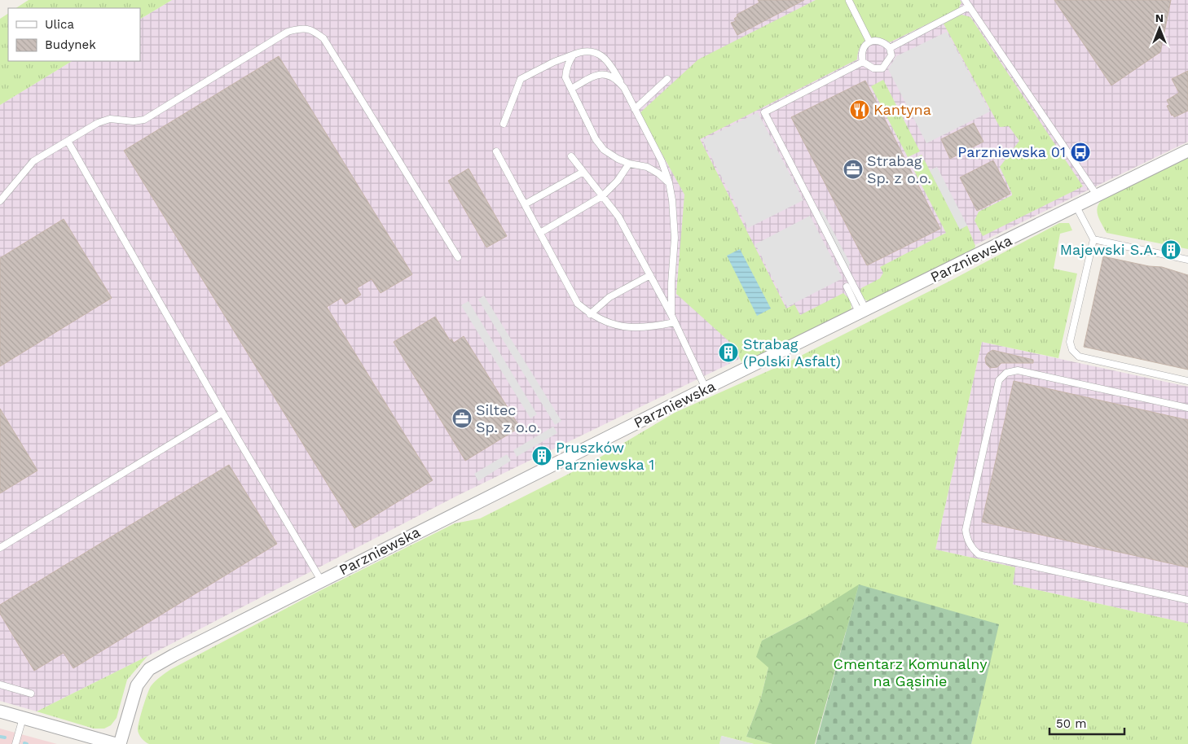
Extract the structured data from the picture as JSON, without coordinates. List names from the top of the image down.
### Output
{
  "streets": {
    "street": ["Parzniewska"]
  },
  "parks": ["Cmentarz Komunalny na Gąsinie"],
  "places": {
    "restaurant": ["Kantyna"],
    "bus stop": ["Parzniewska 01"],
    "office": ["Strabag Sp. z o.o.", "Siltec Sp. z o.o."],
    "building": ["Majewski S.A.", "Strabag (Polski Asfalt)", "Pruszków Parzniewska 1"]
  },
  "legend": ["Ulica", "Budynek"],
  "scale_bar": "50 m",
  "north": "top"
}
